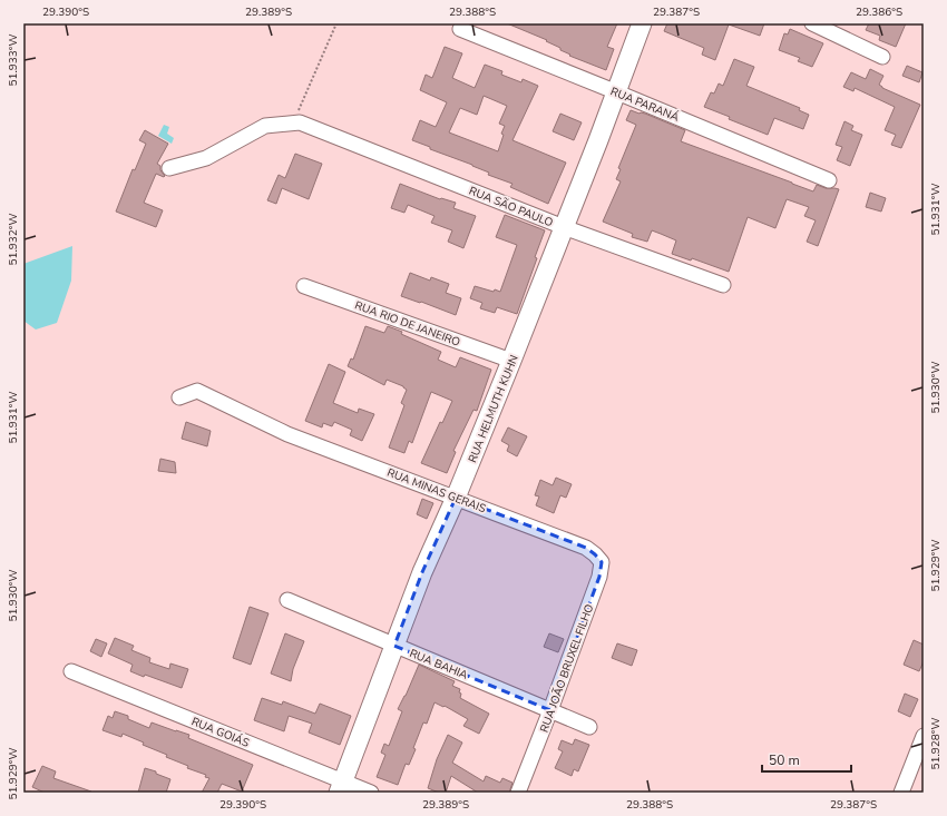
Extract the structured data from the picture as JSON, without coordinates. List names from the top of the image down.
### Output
{
  "streets": {
    "main road": ["RUA HELMUTH KUHN"],
    "street": [
      "RUA PARANÁ",
      "RUA SÃO PAULO",
      "RUA RIO DE JANEIRO",
      "RUA MINAS GERAIS",
      "RUA BAHIA",
      "RUA JOÃO BRUXEL FILHO",
      "RUA GOIÁS"
    ]
  },
  "crossings": [
    ["RUA PARANÁ", "RUA HELMUTH KUHN"],
    ["RUA SÃO PAULO", "RUA HELMUTH KUHN"],
    ["RUA RIO DE JANEIRO", "RUA HELMUTH KUHN"],
    ["RUA HELMUTH KUHN", "RUA MINAS GERAIS"],
    ["RUA HELMUTH KUHN", "RUA BAHIA"],
    ["RUA HELMUTH KUHN", "RUA GOIÁS"],
    ["RUA MINAS GERAIS", "RUA JOÃO BRUXEL FILHO"],
    ["RUA BAHIA", "RUA JOÃO BRUXEL FILHO"]
  ],
  "scale_bar": "50 m",
  "coordinates": [
    "29.390°S",
    "29.389°S",
    "29.388°S",
    "29.387°S",
    "29.386°S",
    "51.933°W",
    "51.931°W",
    "51.932°W",
    "51.930°W",
    "51.929°W",
    "51.928°W"
  ]
}
